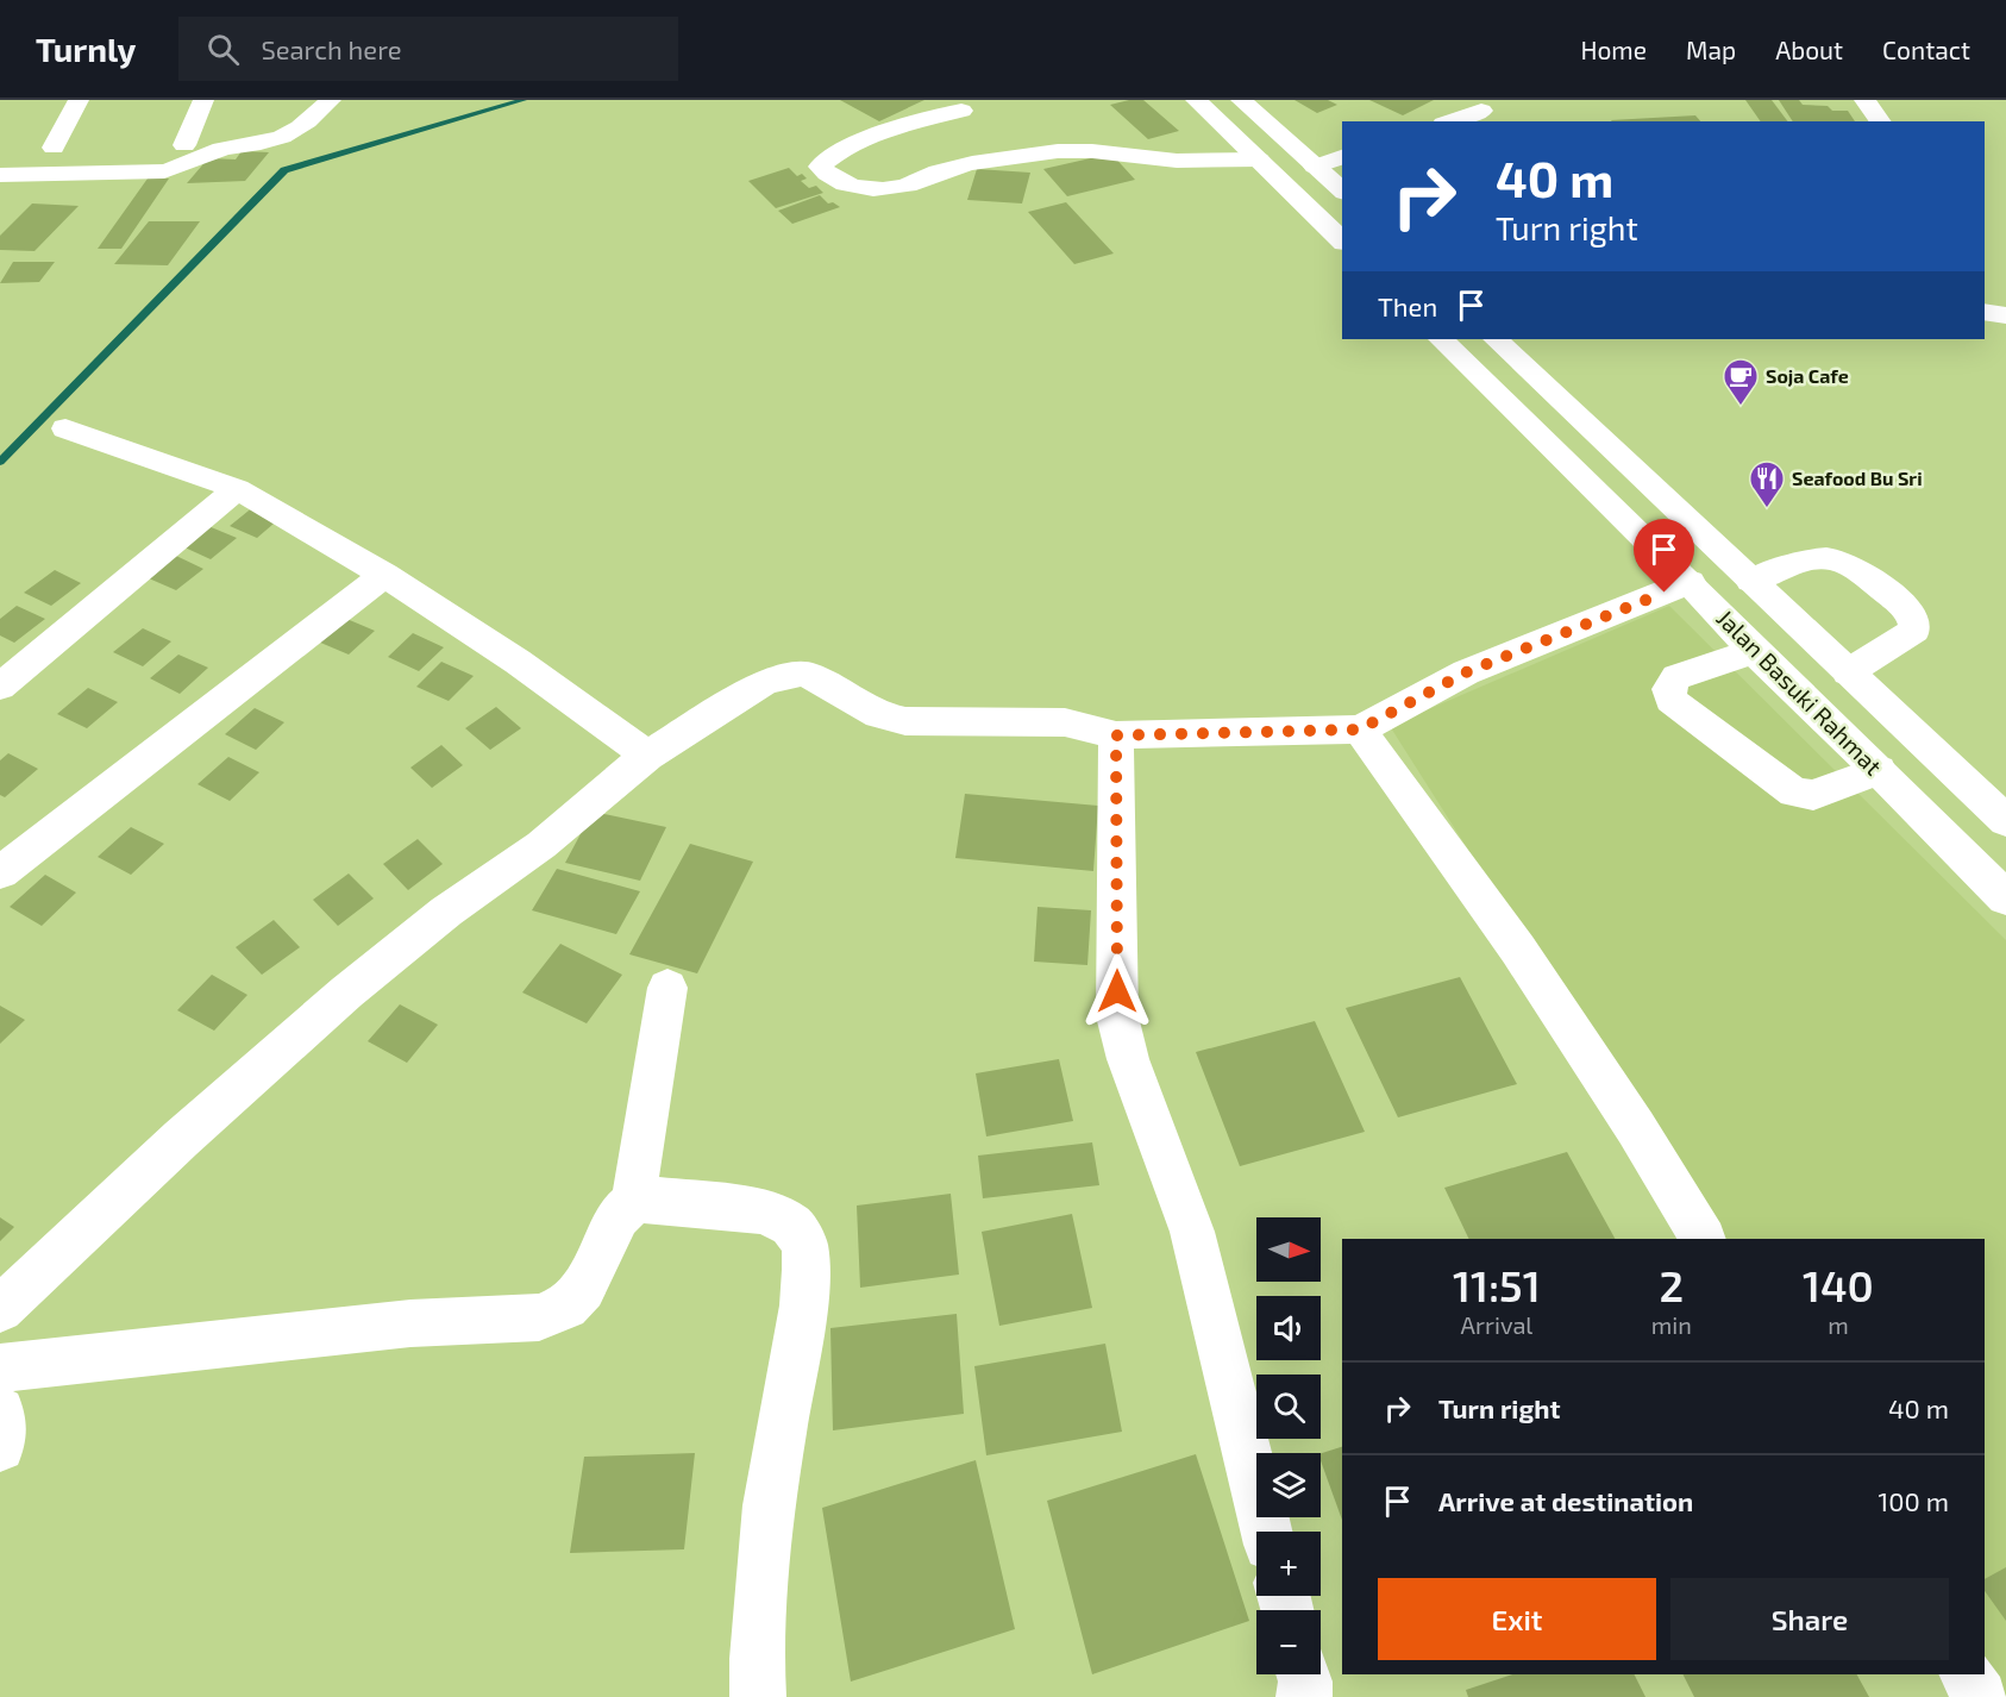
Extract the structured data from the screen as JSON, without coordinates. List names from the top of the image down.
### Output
{
  "streets": {
    "main road": ["Jalan Basuki Rahmat"]
  },
  "places": {
    "cafe": ["Soja Cafe"],
    "restaurant": ["Seafood Bu Sri"]
  },
  "north": "right",
  "page": {
    "header": "Turnly",
    "search": "Search here",
    "nav": [
      "Home",
      "Map",
      "About",
      "Contact"
    ],
    "turn": ["40 m", "Turn right"],
    "then": "Then",
    "map_buttons": ["+", "−"],
    "eta": [
      "11:51",
      "Arrival",
      "2",
      "min",
      "140",
      "m"
    ],
    "list": [
      {
        "name": "Turn right",
        "value": "40 m"
      },
      {
        "name": "Arrive at destination",
        "value": "100 m"
      }
    ],
    "buttons": ["Exit", "Share"]
  }
}
